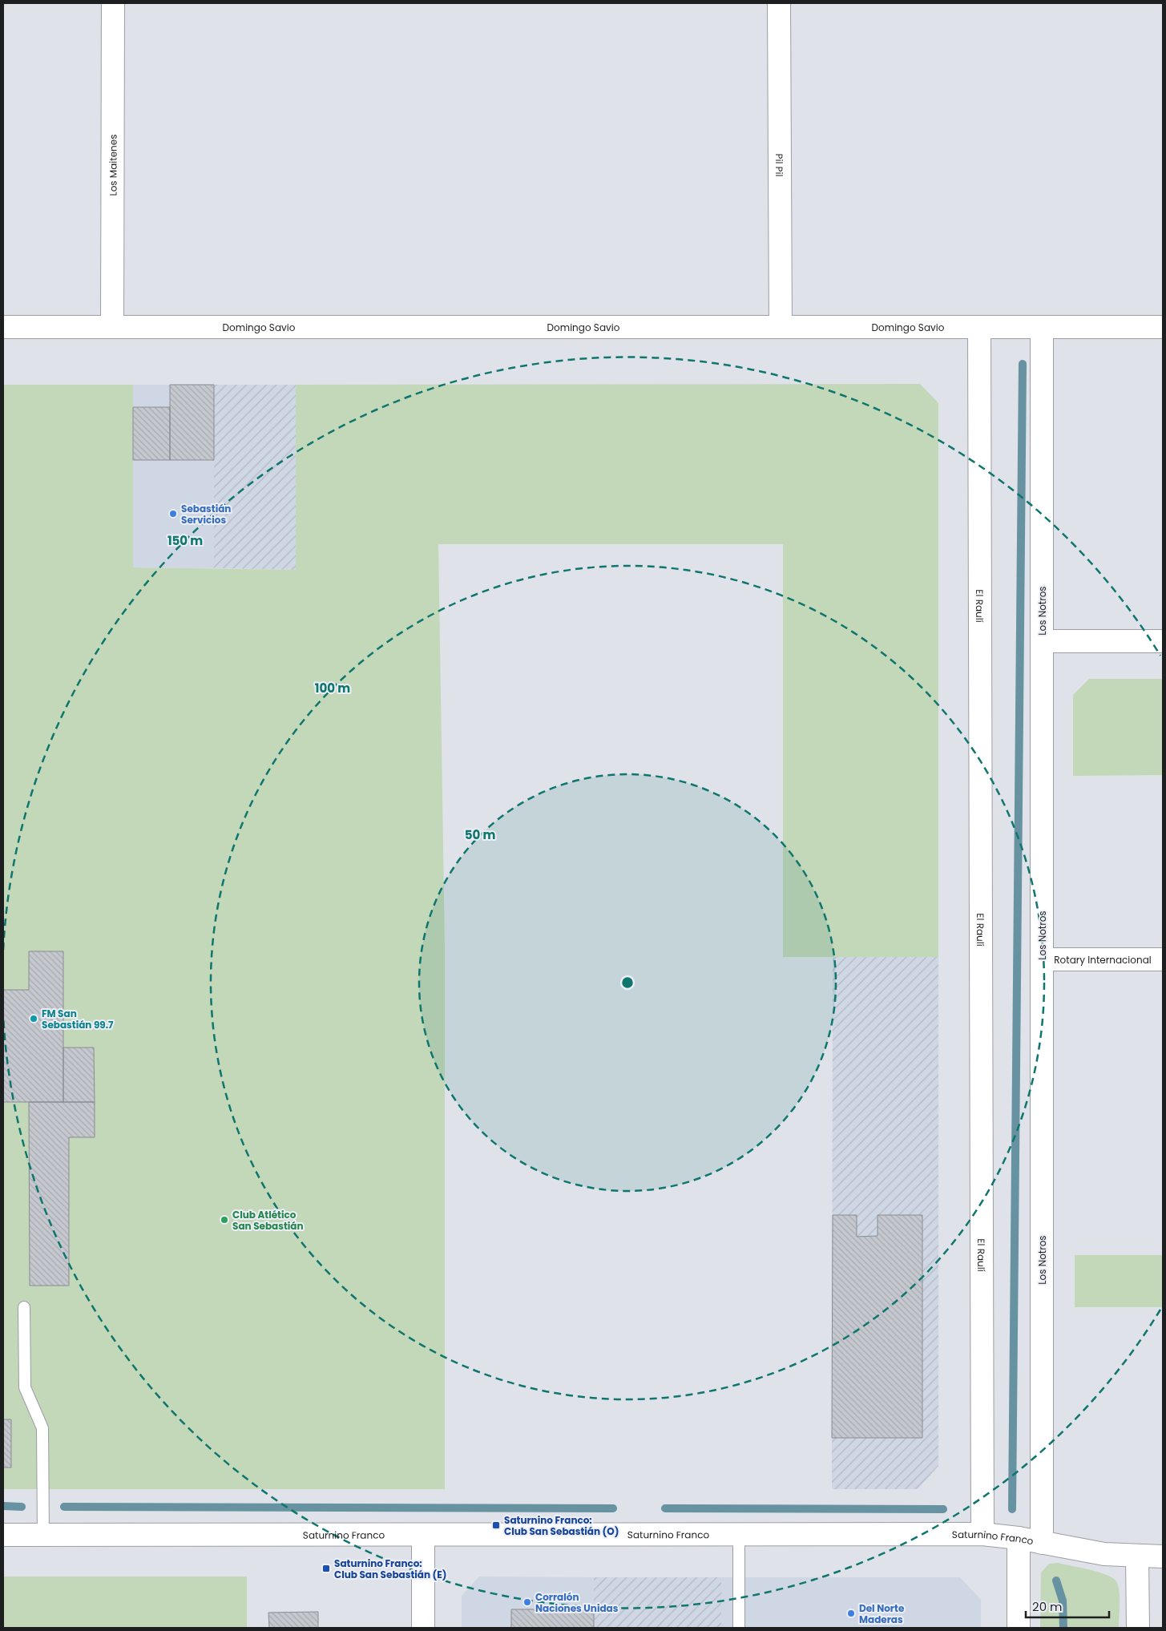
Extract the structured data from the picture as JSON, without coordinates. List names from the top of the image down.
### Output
{
  "streets": {
    "street": [
      "Los Maitenes",
      "Pil Pil",
      "Domingo Savio",
      "El Raulí",
      "Los Notros",
      "Rotary Internacional",
      "Saturnino Franco"
    ]
  },
  "crossings": [
    ["Los Maitenes", "Domingo Savio"],
    ["Pil Pil", "Domingo Savio"],
    ["Domingo Savio", "El Raulí"],
    ["Domingo Savio", "Los Notros"],
    ["El Raulí", "Saturnino Franco"],
    ["Los Notros", "Rotary Internacional"],
    ["Los Notros", "Saturnino Franco"]
  ],
  "places": {
    "other": [
      "Sebastián Servicios",
      "FM San Sebastián 99.7",
      "Club Atlético San Sebastián",
      "Corralón Naciones Unidas",
      "Del Norte Maderas"
    ],
    "transit": ["Saturnino Franco: Club San Sebastián (O)", "Saturnino Franco: Club San Sebastián (E)"]
  },
  "scale_bar": "20 m",
  "rings": ["150 m", "100 m", "50 m"]
}
